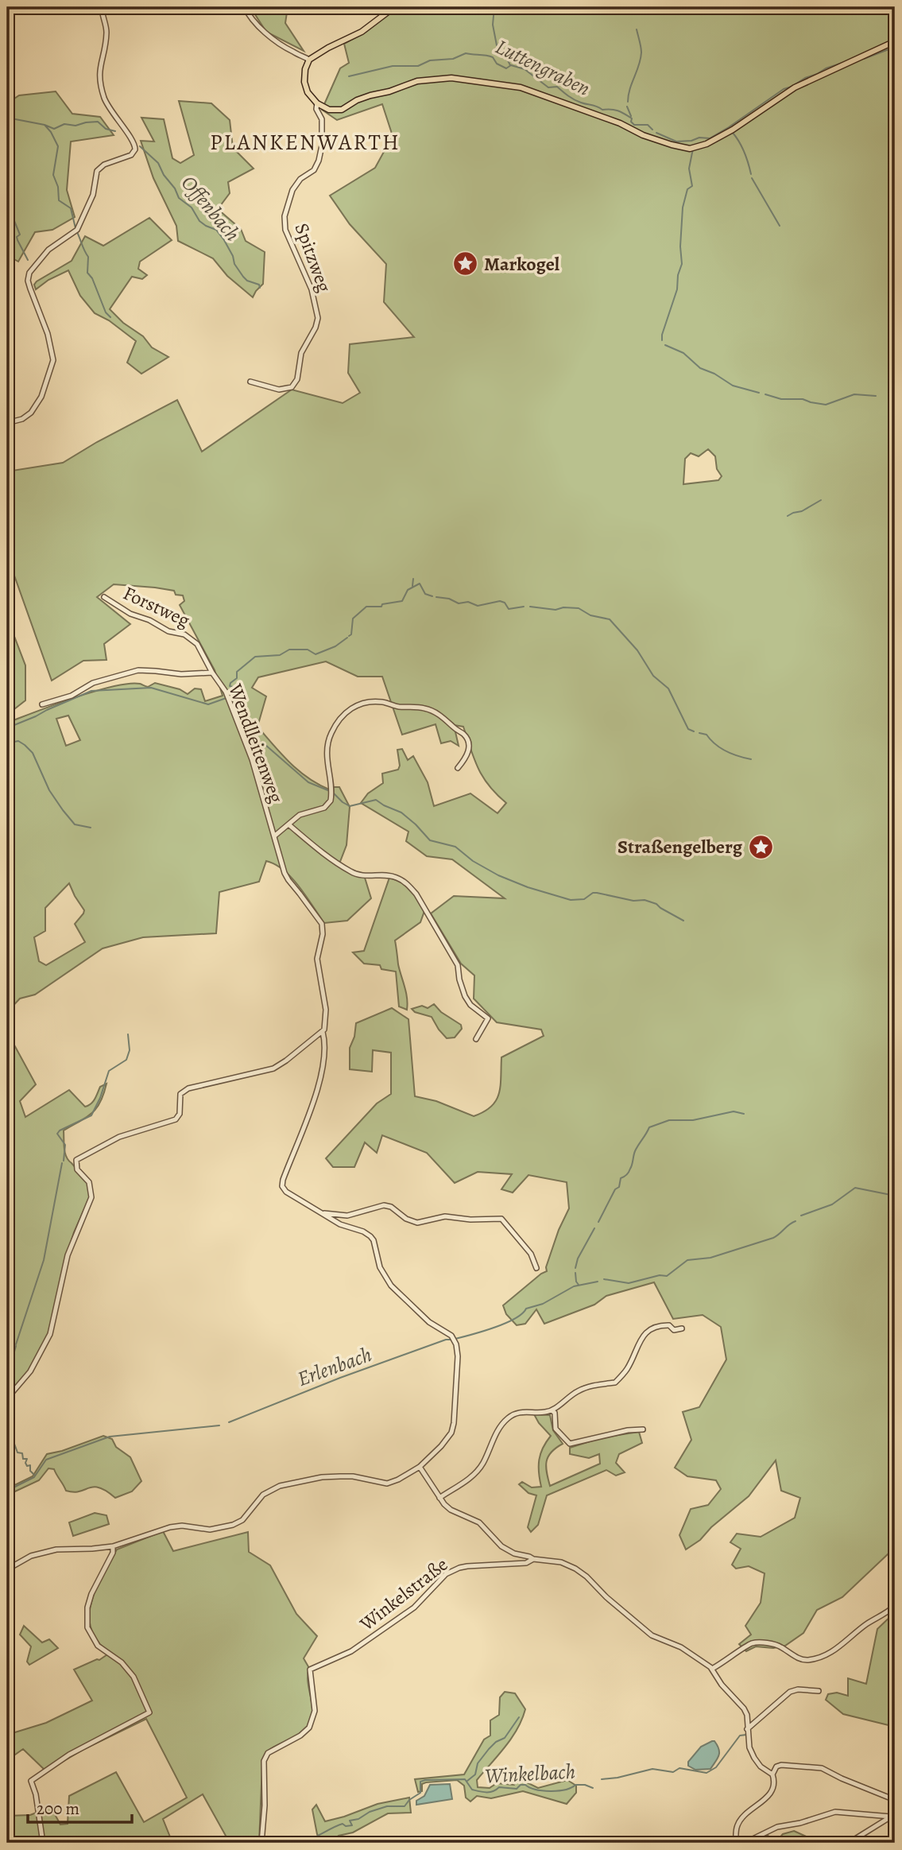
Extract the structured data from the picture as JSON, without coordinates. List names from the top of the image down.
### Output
{
  "streets": {
    "street": [
      "Spitzweg",
      "Forstweg",
      "Wendlleitenweg",
      "Winkelstraße"
    ]
  },
  "crossings": [
    ["Forstweg", "Wendlleitenweg"]
  ],
  "districts": ["PLANKENWARTH"],
  "water": [
    "Luttengraben",
    "Offenbach",
    "Erlenbach",
    "Winkelbach"
  ],
  "places": {
    "place": ["Markogel", "Straßengelberg"]
  },
  "scale_bar": "200 m"
}
